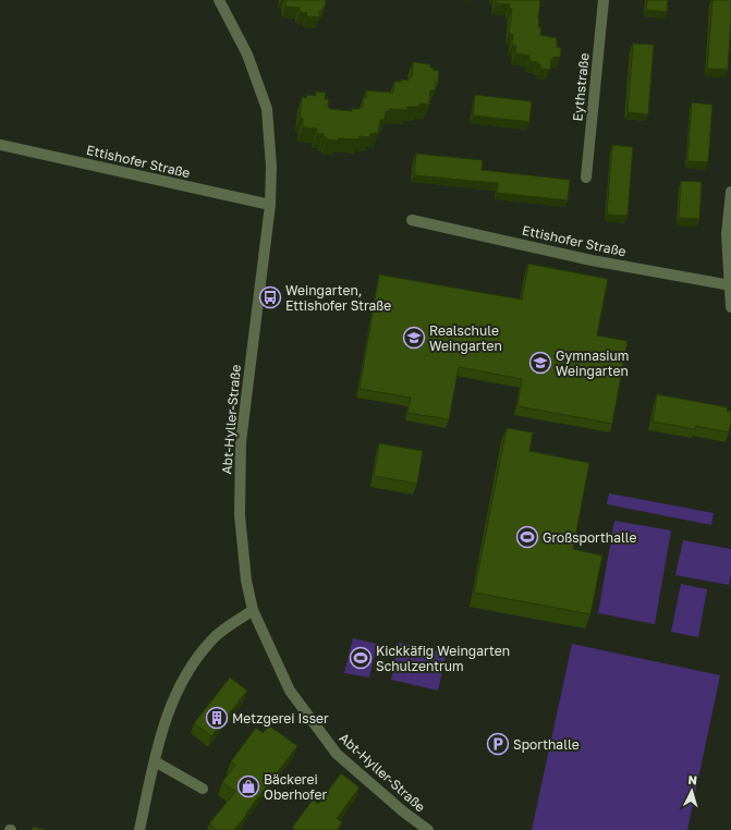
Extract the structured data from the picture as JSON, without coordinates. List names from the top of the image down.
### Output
{
  "streets": {
    "street": ["Eythstraße", "Ettishofer Straße", "Abt-Hyller-Straße"]
  },
  "crossings": [
    ["Ettishofer Straße", "Abt-Hyller-Straße"]
  ],
  "places": {
    "bus stop": ["Weingarten, Ettishofer Straße"],
    "school or university": ["Realschule Weingarten", "Gymnasium Weingarten"],
    "sports": ["Großsporthalle", "Kickkäfig Weingarten Schulzentrum"],
    "building": ["Metzgerei Isser"],
    "parking": ["Sporthalle"],
    "shop": ["Bäckerei Oberhofer"]
  },
  "north": "top"
}
